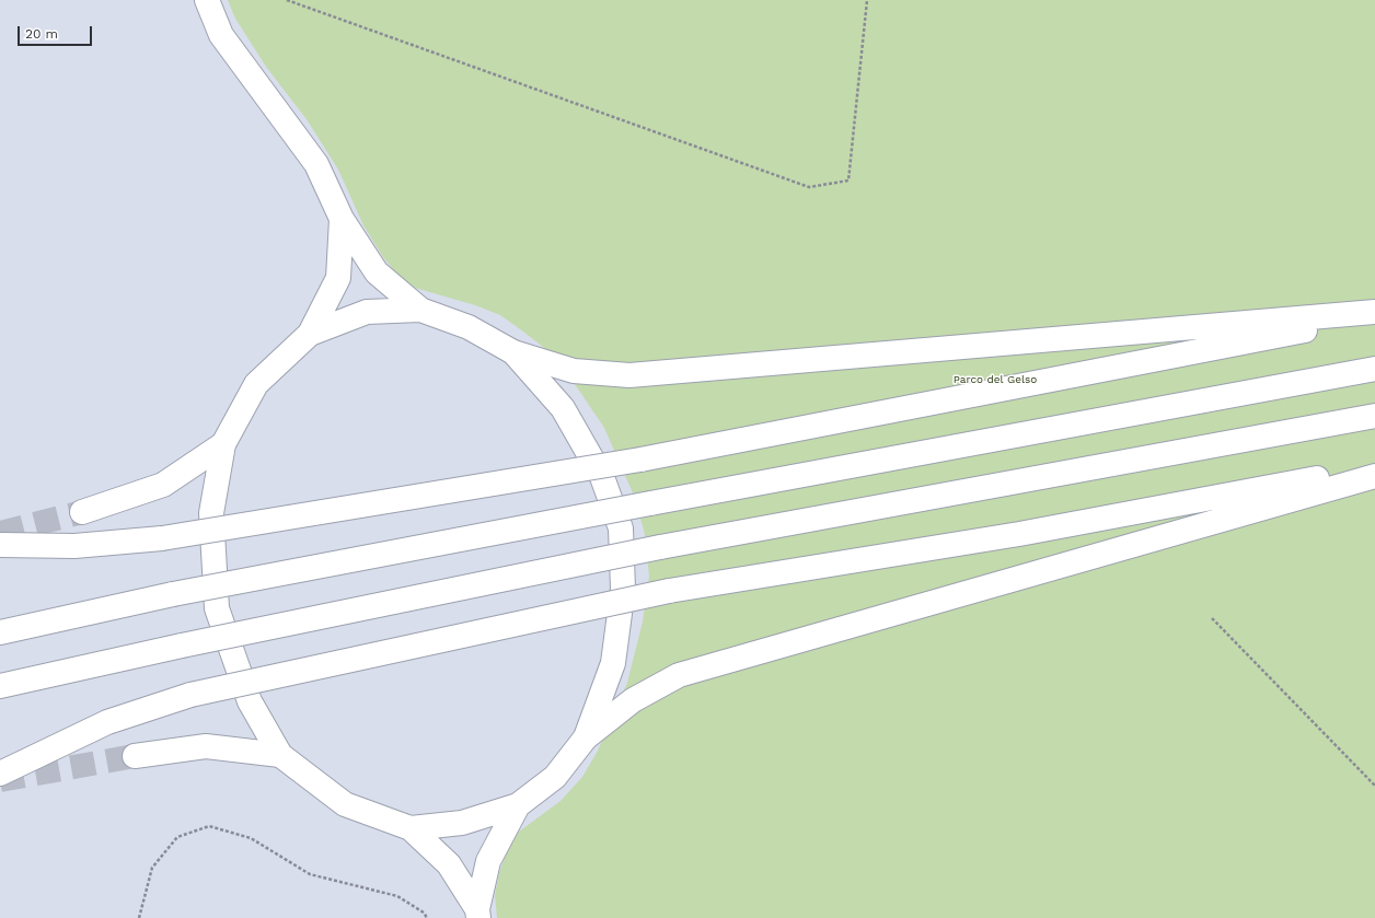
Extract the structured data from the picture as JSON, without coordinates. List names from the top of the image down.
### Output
{
  "parks": ["Parco del Gelso"],
  "scale_bar": "20 m"
}
